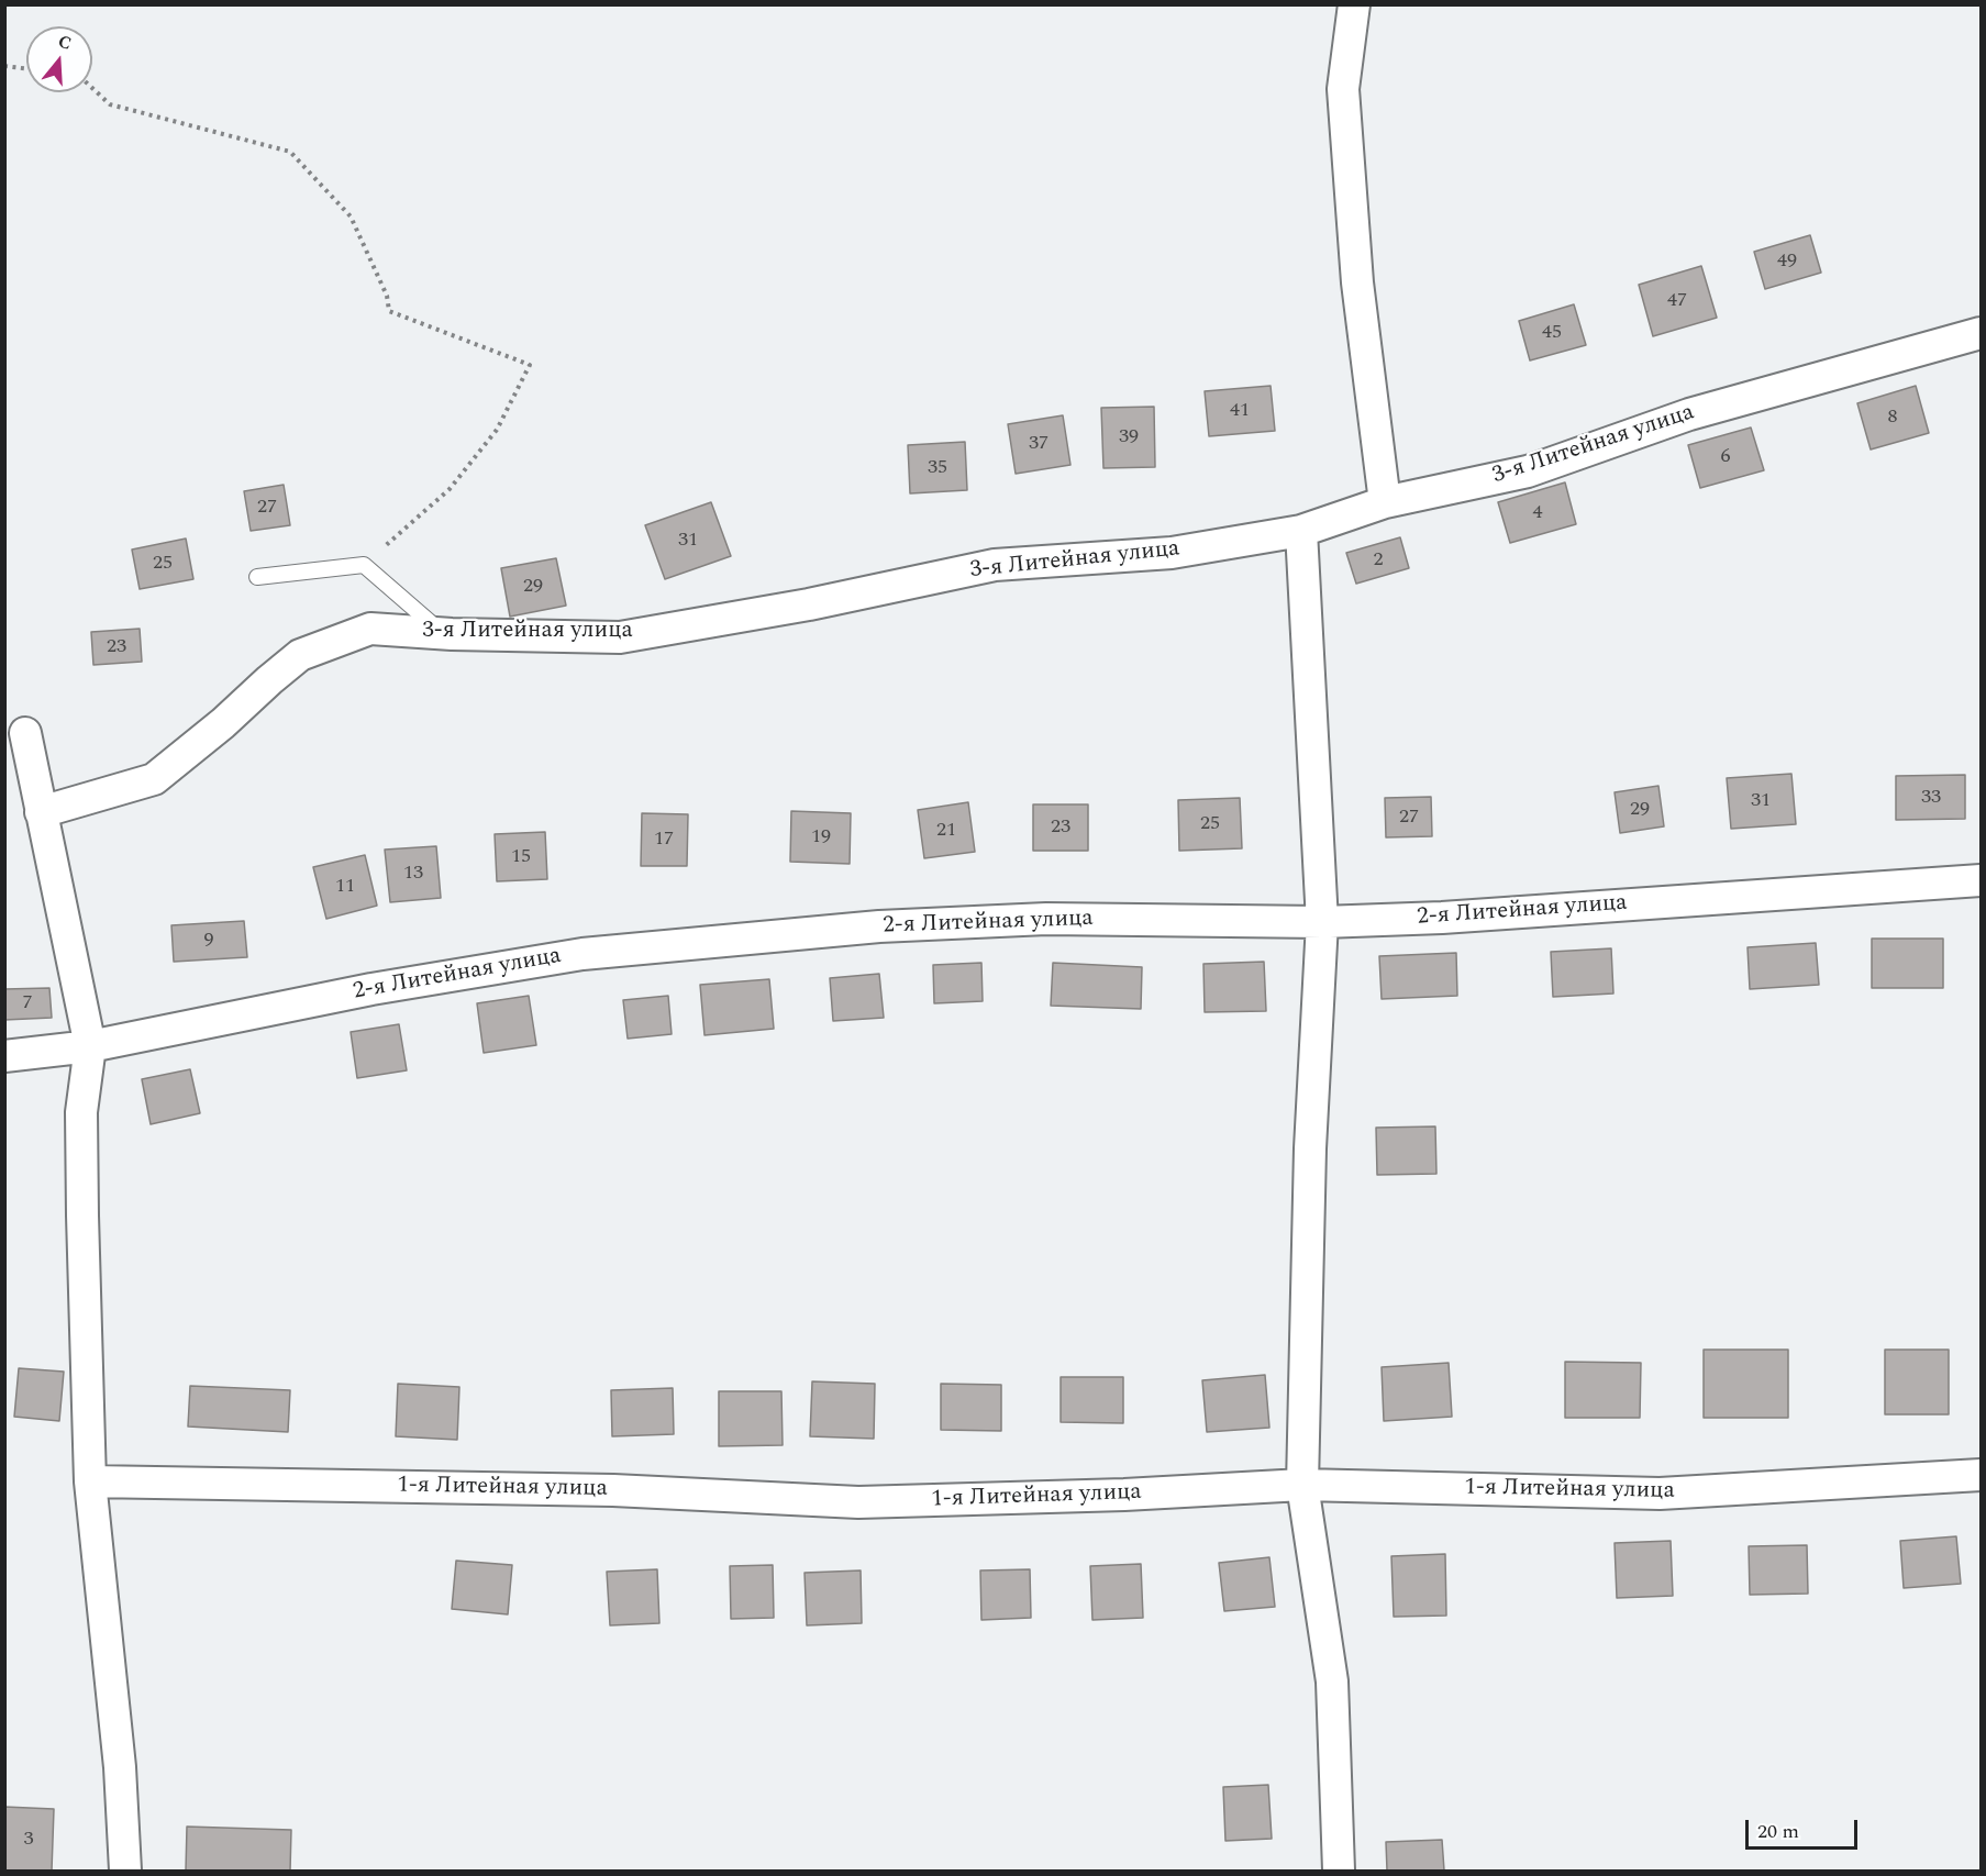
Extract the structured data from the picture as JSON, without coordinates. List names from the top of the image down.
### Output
{
  "streets": {
    "street": ["3-я Литейная улица", "2-я Литейная улица", "1-я Литейная улица"]
  },
  "house_numbers": [
    "49",
    "47",
    "45",
    "41",
    "8",
    "39",
    "37",
    "6",
    "35",
    "27",
    "4",
    "31",
    "2",
    "25",
    "29",
    "23",
    "33",
    "31",
    "29",
    "27",
    "25",
    "23",
    "21",
    "19",
    "17",
    "15",
    "13",
    "11",
    "9",
    "7",
    "3"
  ],
  "scale_bar": "20 m",
  "north": "top"
}
